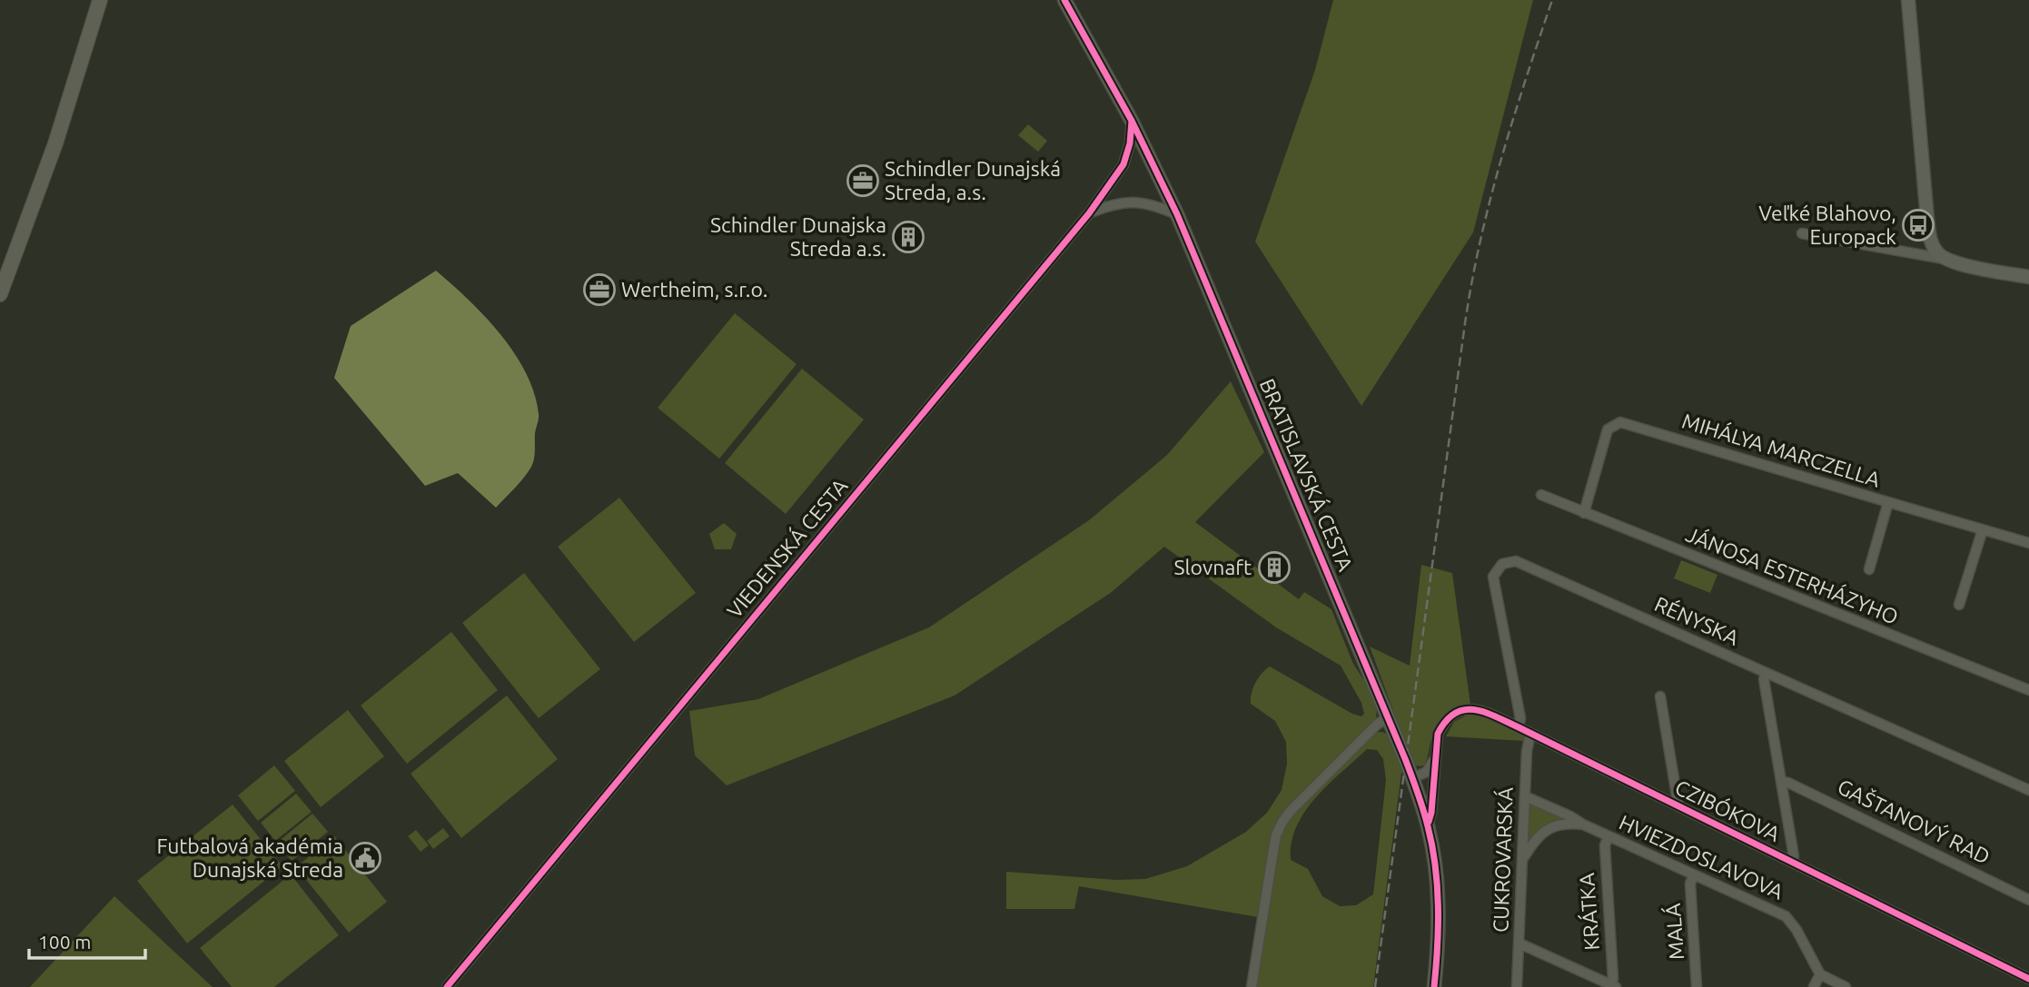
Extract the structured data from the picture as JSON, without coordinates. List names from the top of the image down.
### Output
{
  "streets": {
    "street": [
      "MIHÁLYA MARCZELLA",
      "BRATISLAVSKÁ CESTA",
      "VIEDENSKÁ CESTA",
      "JÁNOSA ESTERHÁZYHO",
      "RÉNYSKA",
      "CZIBÓKOVA",
      "GAŠTANOVÝ RAD",
      "HVIEZDOSLAVOVA",
      "CUKROVARSKÁ",
      "KRÁTKA",
      "MALÁ"
    ]
  },
  "crossings": [
    ["MIHÁLYA MARCZELLA", "JÁNOSA ESTERHÁZYHO"],
    ["BRATISLAVSKÁ CESTA", "VIEDENSKÁ CESTA"],
    ["BRATISLAVSKÁ CESTA", "CZIBÓKOVA"],
    ["RÉNYSKA", "CZIBÓKOVA"],
    ["CZIBÓKOVA", "CUKROVARSKÁ"],
    ["HVIEZDOSLAVOVA", "CUKROVARSKÁ"],
    ["HVIEZDOSLAVOVA", "KRÁTKA"],
    ["HVIEZDOSLAVOVA", "MALÁ"]
  ],
  "places": {
    "office": ["Schindler Dunajská Streda, a.s.", "Wertheim, s.r.o."],
    "bus stop": ["Veľké Blahovo, Europack"],
    "building": ["Schindler Dunajska Streda a.s.", "Slovnaft"],
    "public building": ["Futbalová akadémia Dunajská Streda"]
  },
  "scale_bar": "100 m"
}
